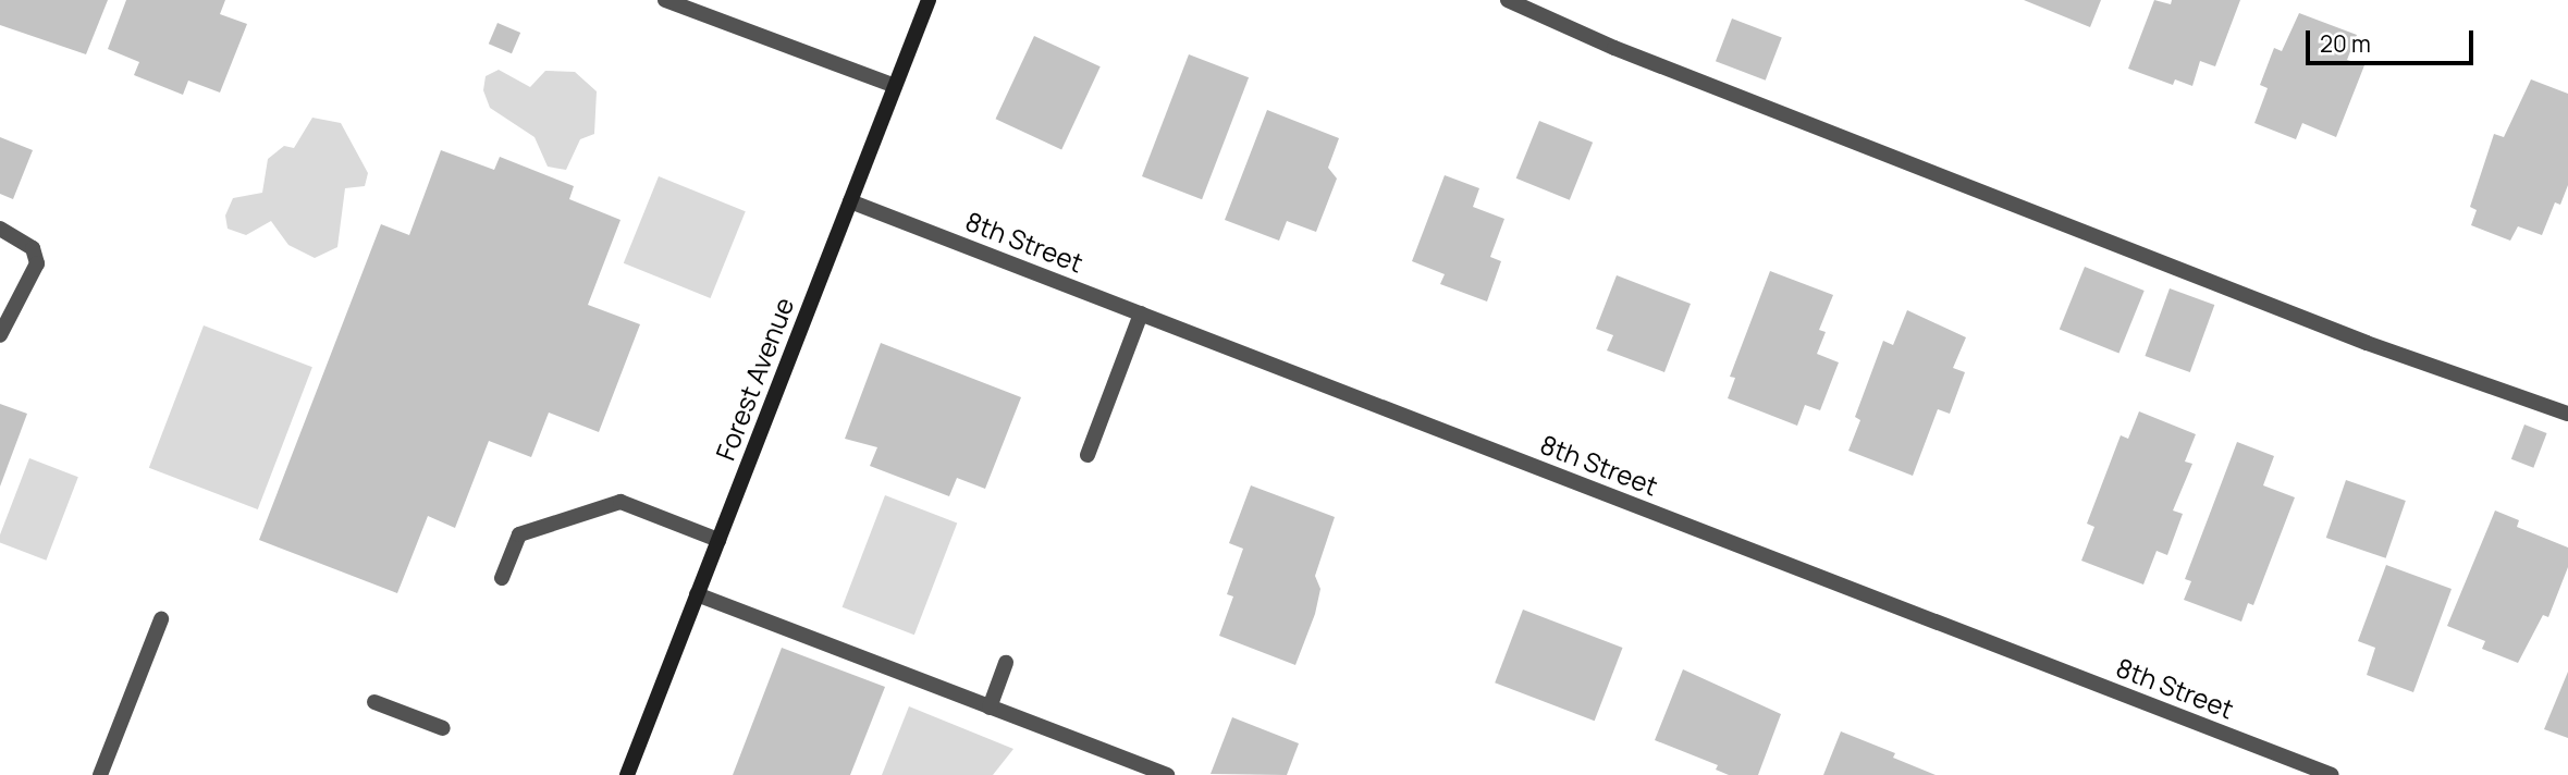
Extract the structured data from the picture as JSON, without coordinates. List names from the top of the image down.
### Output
{
  "streets": {
    "street": ["8th Street", "Forest Avenue"]
  },
  "crossings": [
    ["8th Street", "Forest Avenue"]
  ],
  "scale_bar": "20 m"
}
